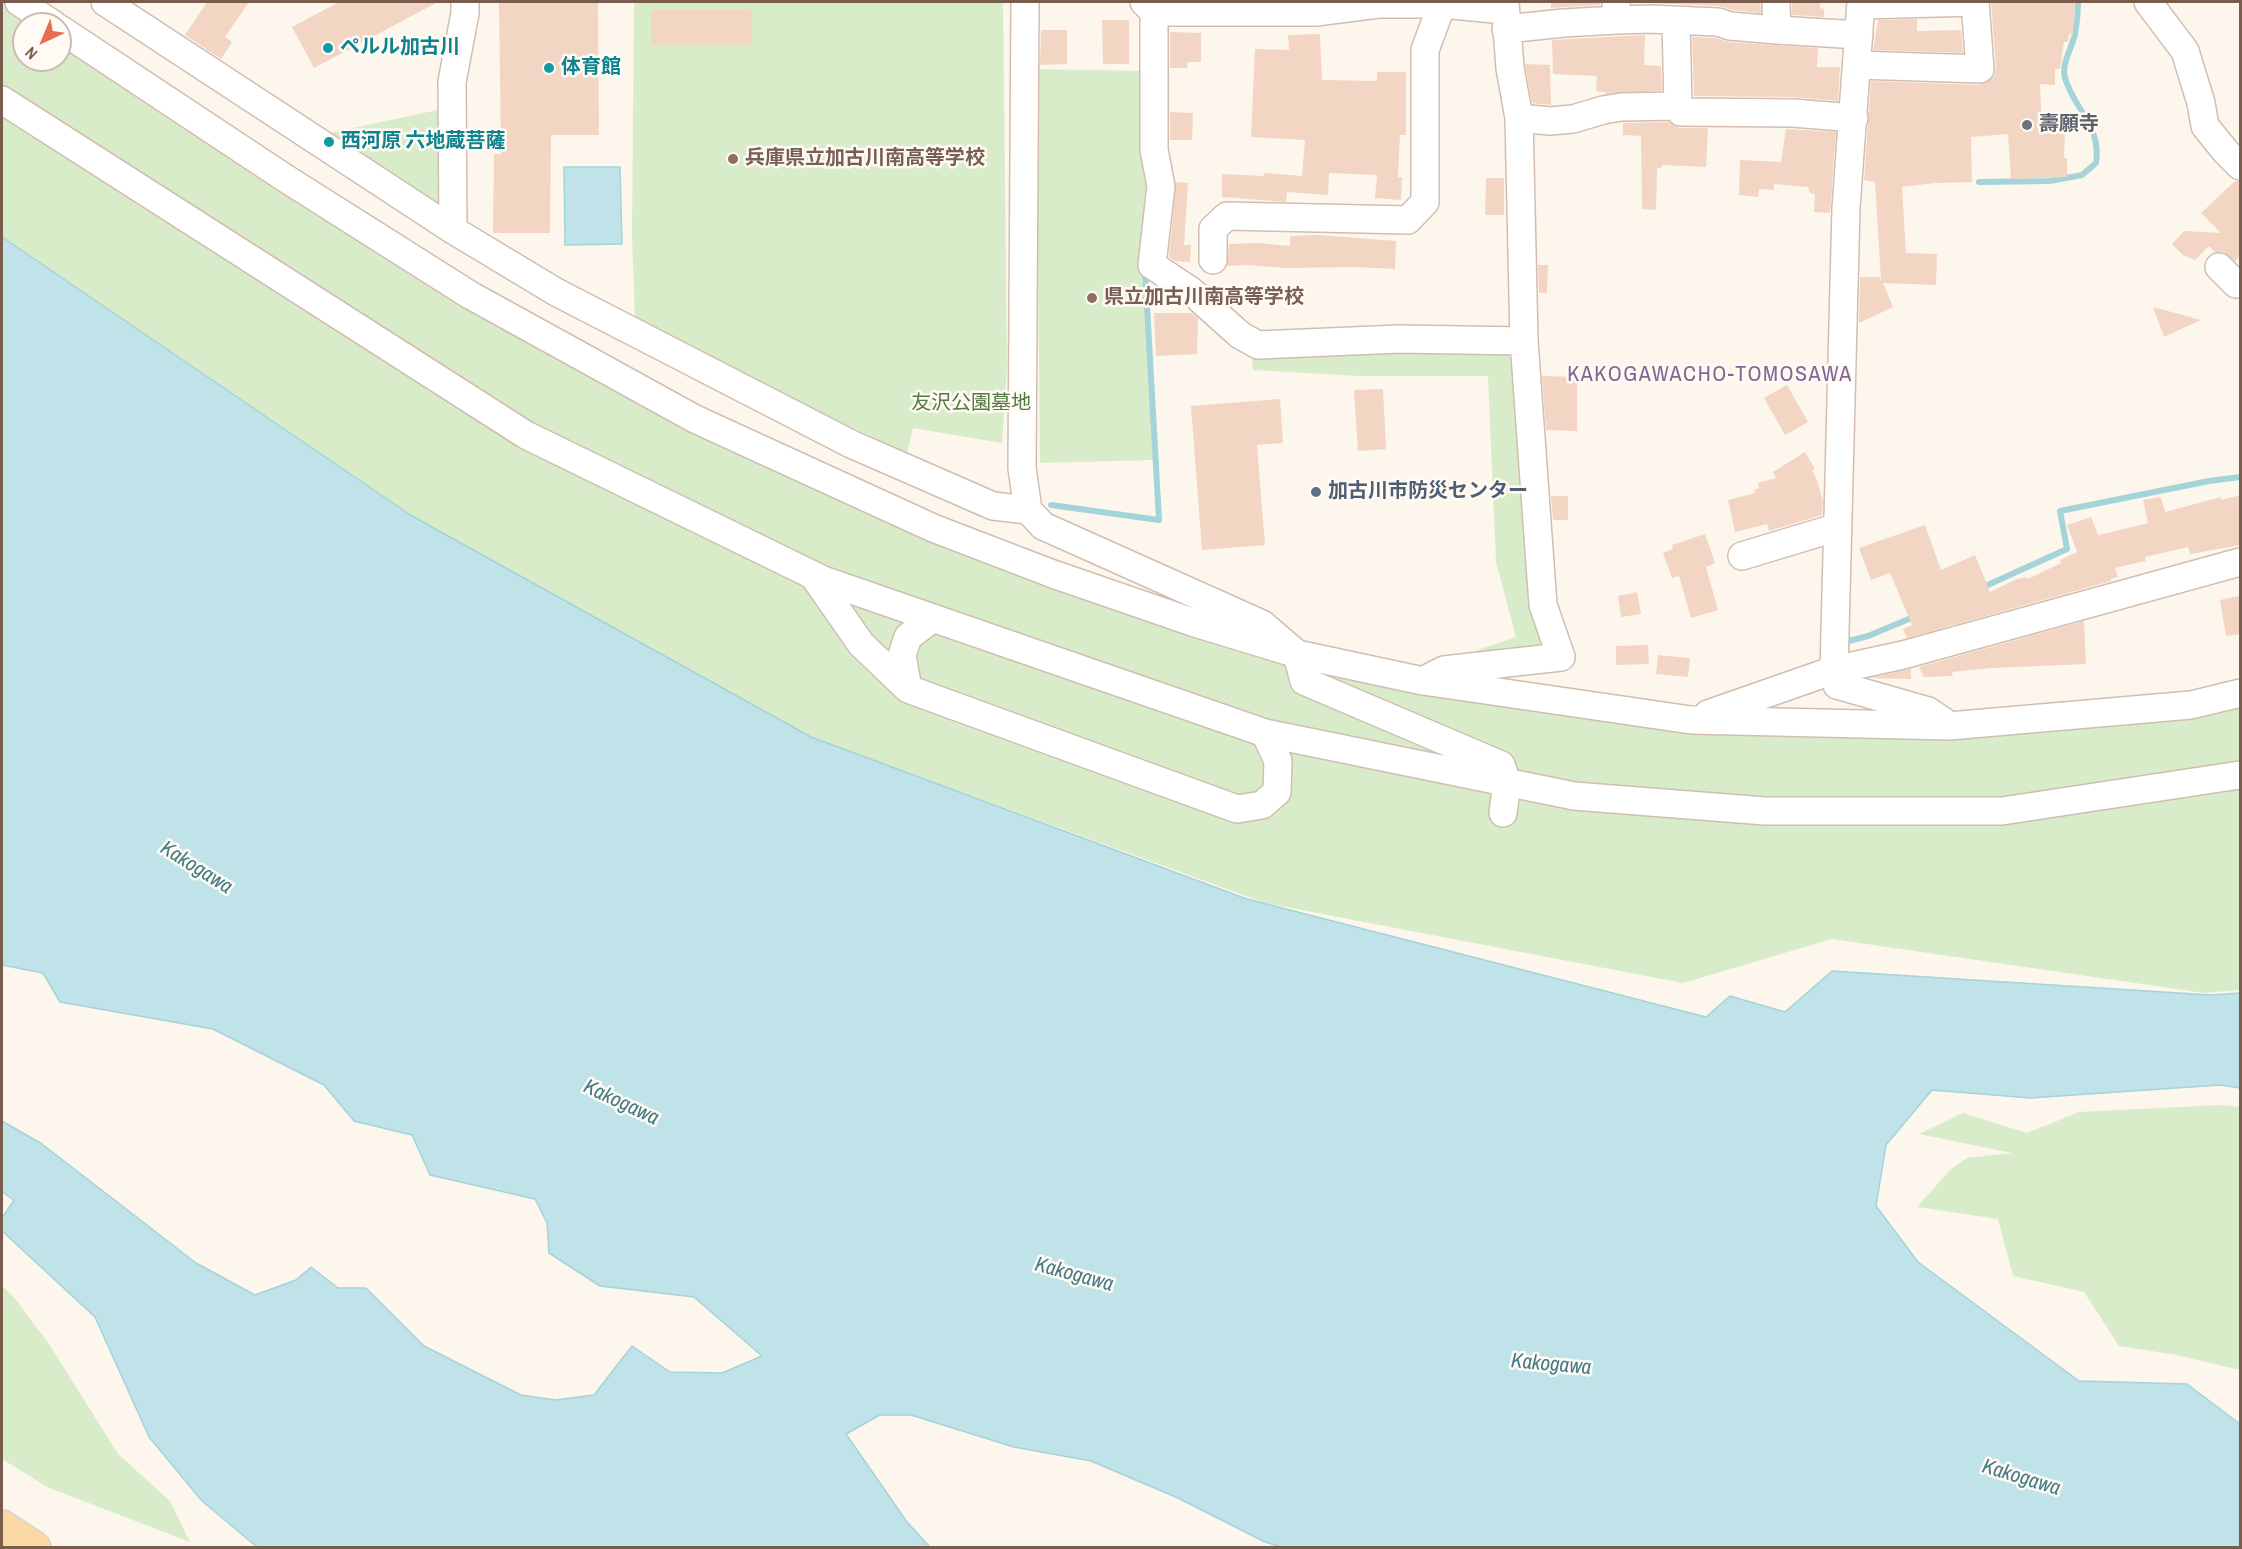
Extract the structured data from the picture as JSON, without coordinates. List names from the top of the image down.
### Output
{
  "districts": ["KAKOGAWACHO-TOMOSAWA"],
  "water": ["Kakogawa"],
  "parks": ["友沢公園墓地"],
  "places": [
    "ペルル加古川",
    "体育館",
    "壽願寺",
    "西河原 六地蔵菩薩",
    "兵庫県立加古川南高等学校",
    "県立加古川南高等学校",
    "加古川市防災センター"
  ],
  "north": "bottom left"
}
